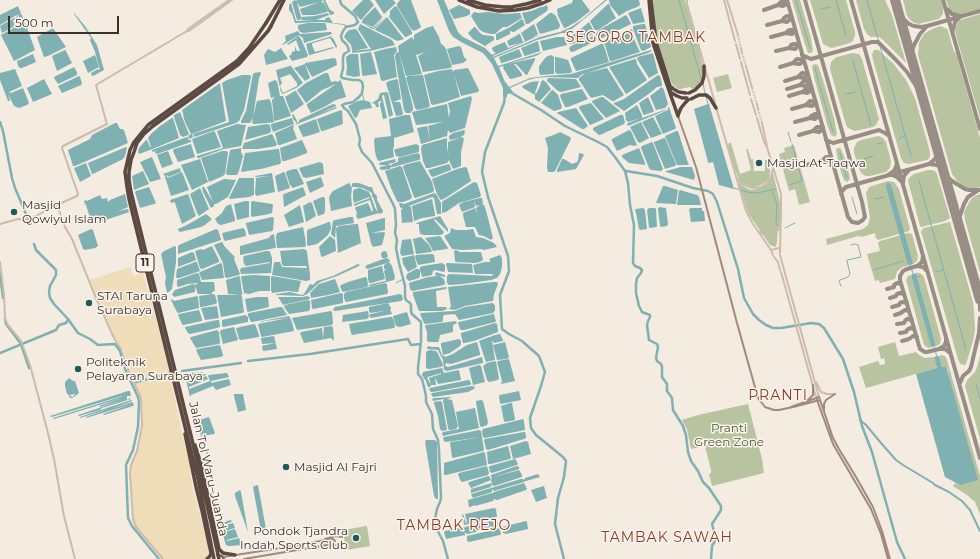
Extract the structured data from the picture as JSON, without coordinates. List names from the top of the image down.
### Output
{
  "streets": {
    "highway": ["11", "Jalan Tol Waru–Juanda"]
  },
  "districts": [
    "SEGORO TAMBAK",
    "PRANTI",
    "TAMBAK REJO",
    "TAMBAK SAWAH"
  ],
  "parks": ["Pranti Green Zone"],
  "places": [
    "Masjid At-Taqwa",
    "Masjid Qowiyul Islam",
    "STAI Taruna Surabaya",
    "Politeknik Pelayaran Surabaya",
    "Masjid Al Fajri",
    "Pondok Tjandra Indah Sports Club"
  ],
  "scale_bar": "500 m"
}
